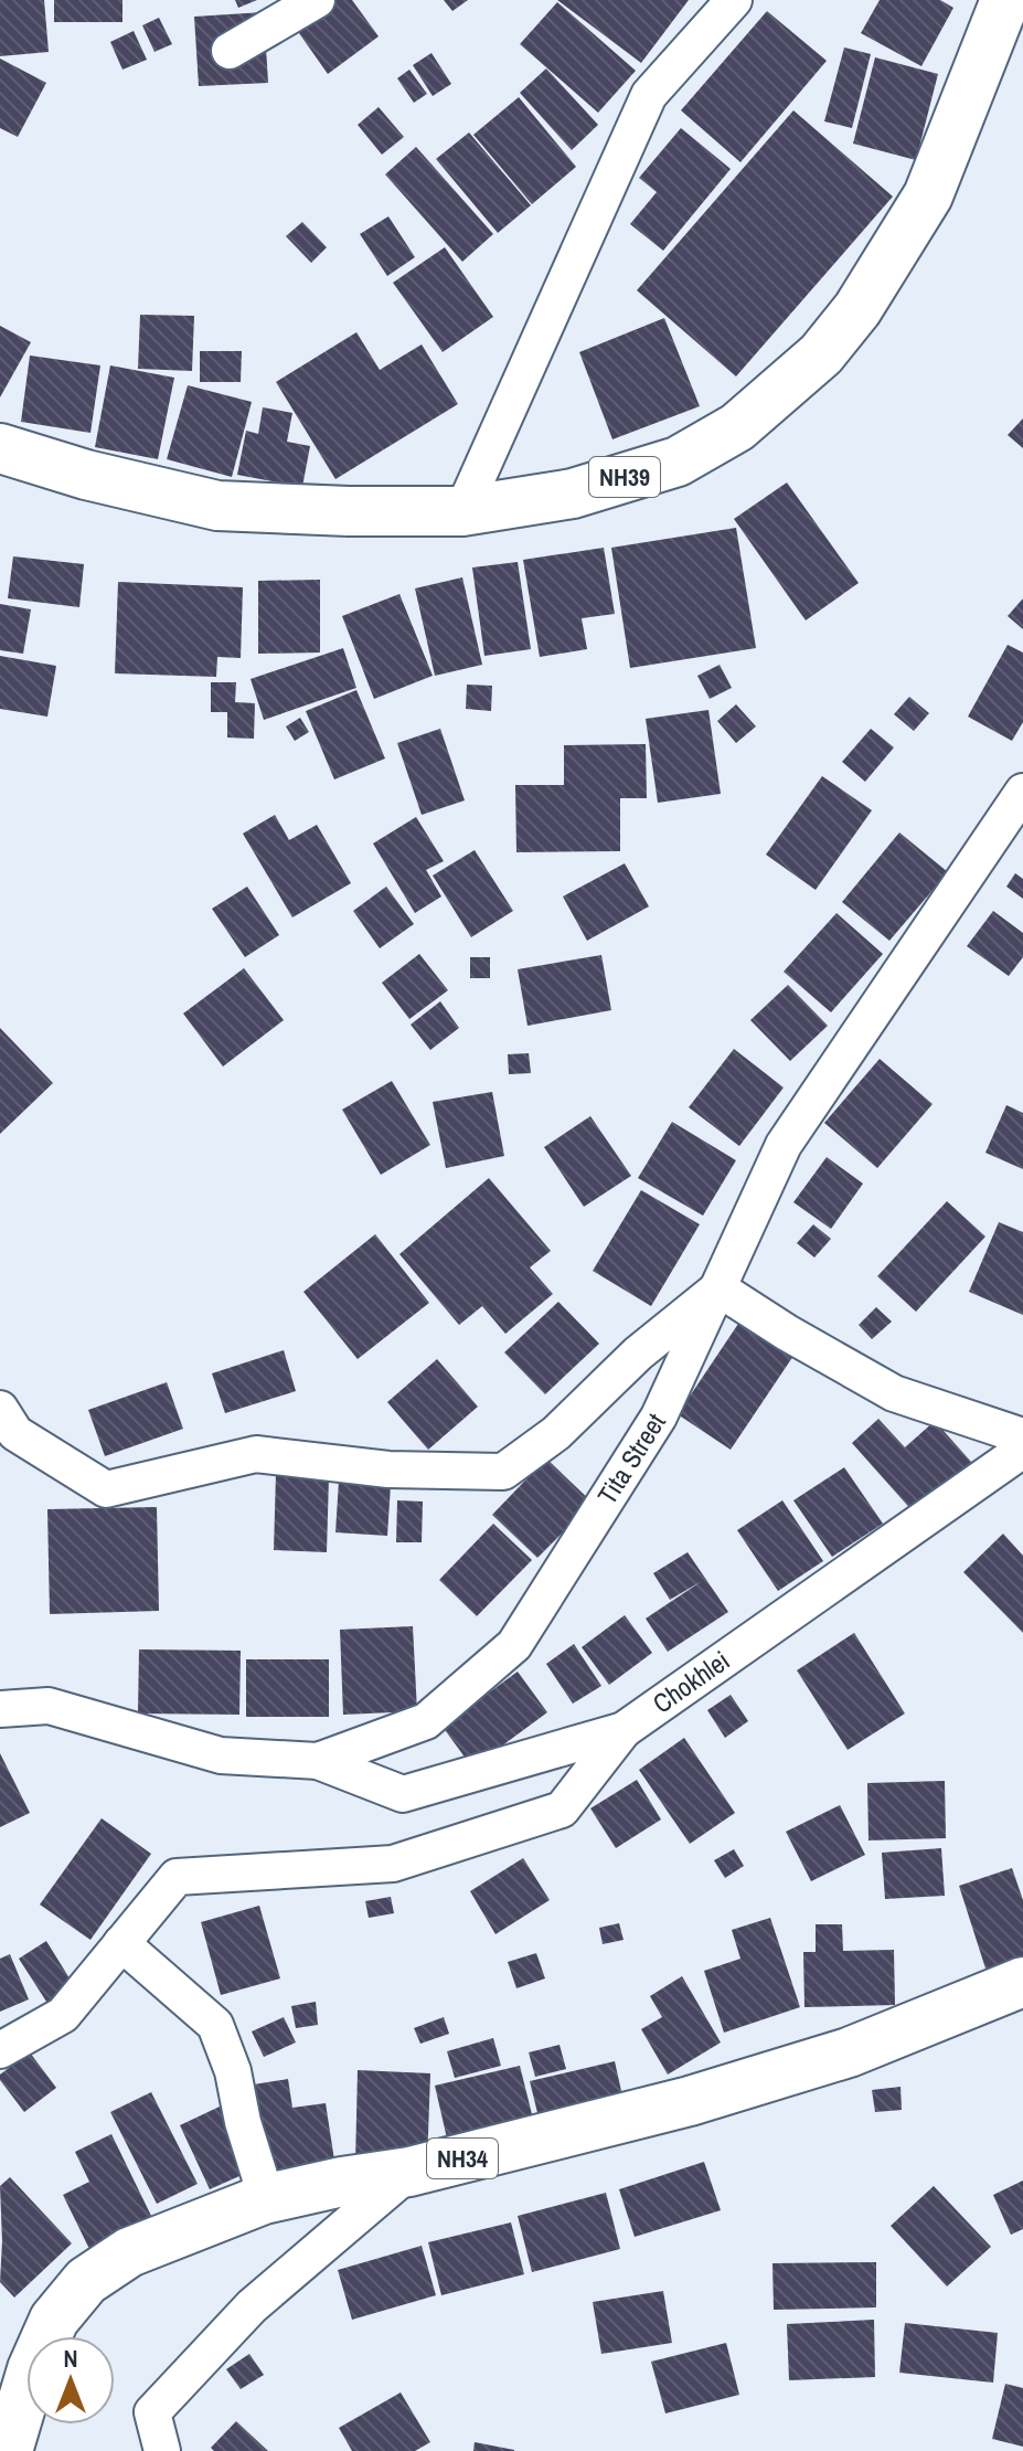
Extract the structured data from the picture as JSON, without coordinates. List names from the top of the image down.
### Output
{
  "streets": {
    "highway": ["NH39", "NH34"],
    "street": ["Tita Street", "Chokhlei"]
  },
  "crossings": [
    ["Tita Street", "Chokhlei"]
  ],
  "north": "top"
}
